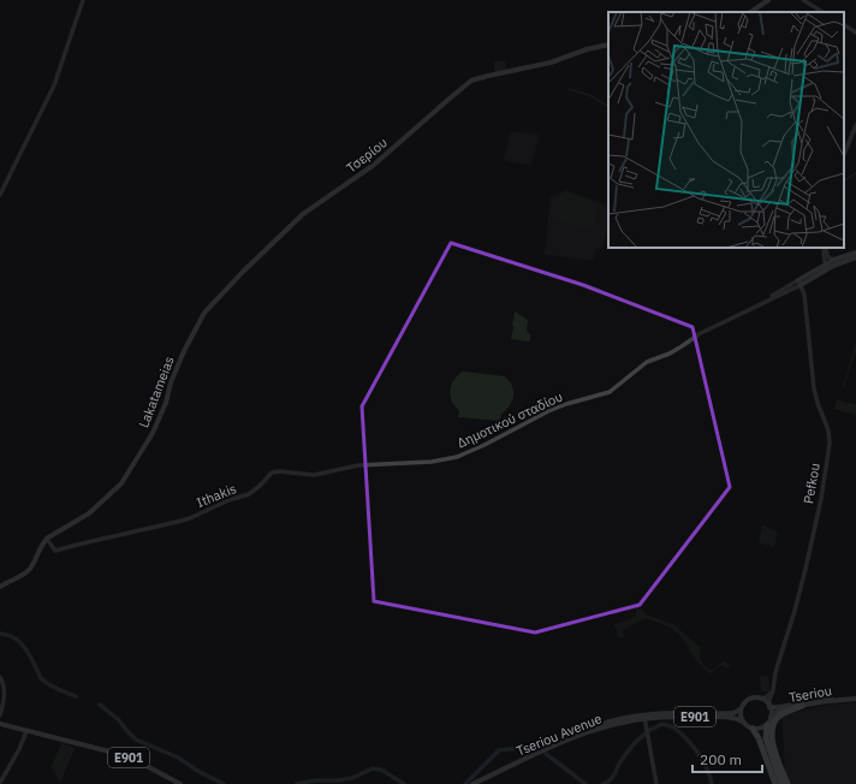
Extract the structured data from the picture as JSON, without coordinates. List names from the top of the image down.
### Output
{
  "streets": {
    "main road": [
      "Τσερίου",
      "Lakatameias",
      "Δημοτικού σταδίου",
      "Pefkou",
      "Ithakis",
      "Tseriou",
      "E901",
      "Tseriou Avenue"
    ]
  },
  "crossings": [
    ["Τσερίου", "Lakatameias"],
    ["Lakatameias", "Ithakis"],
    ["Δημοτικού σταδίου", "Ithakis"],
    ["Pefkou", "Tseriou"],
    ["Pefkou", "Tseriou Avenue"],
    ["Tseriou", "Tseriou Avenue"]
  ],
  "scale_bar": "200 m"
}
